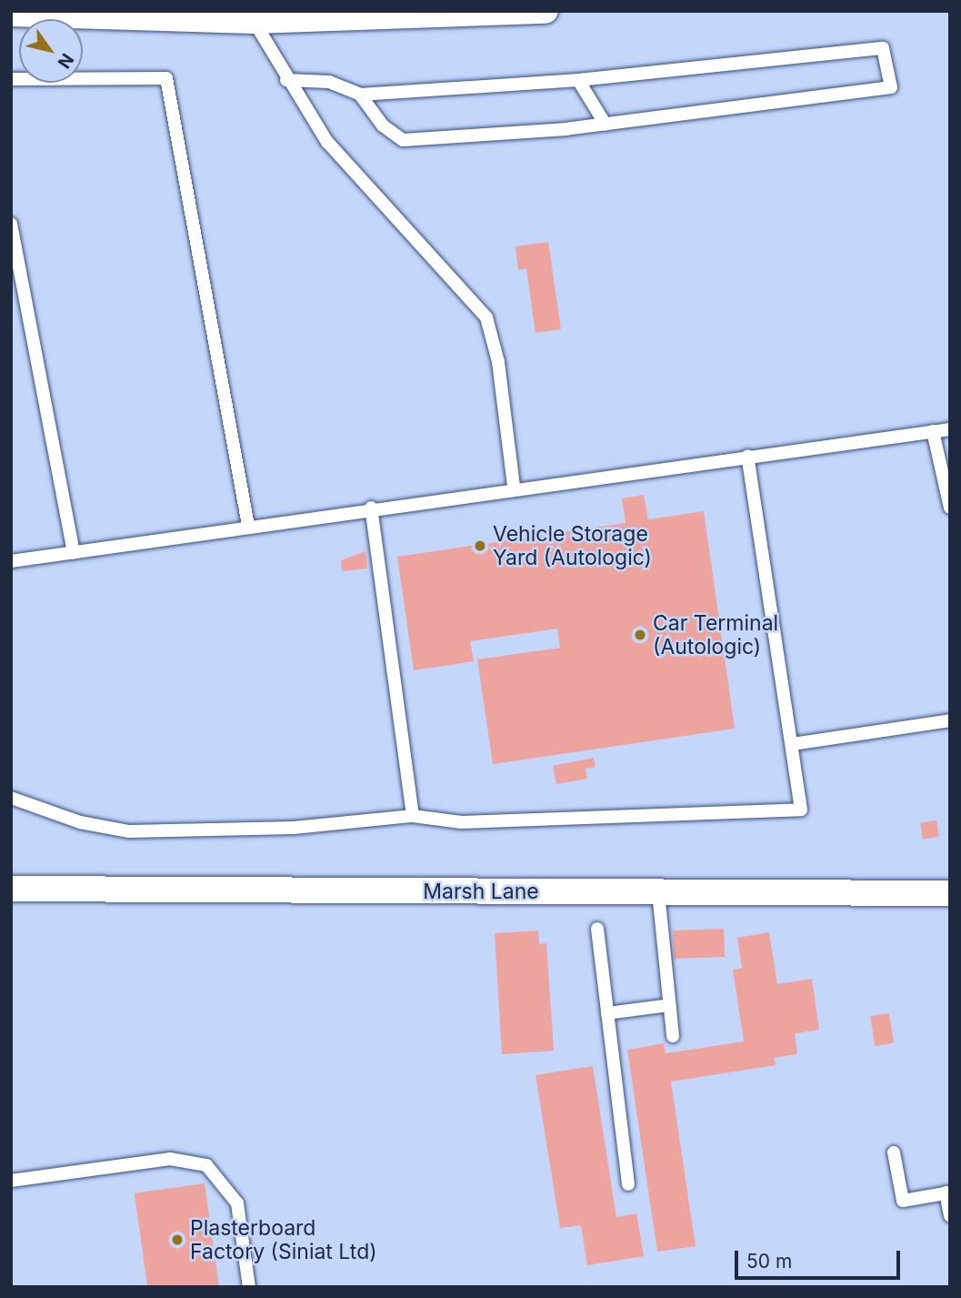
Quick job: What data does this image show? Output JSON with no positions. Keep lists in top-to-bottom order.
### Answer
{
  "streets": {
    "street": ["Marsh Lane"]
  },
  "places": ["Vehicle Storage Yard (Autologic)", "Car Terminal (Autologic)", "Plasterboard Factory (Siniat Ltd)"],
  "scale_bar": "50 m",
  "north": "bottom right"
}
